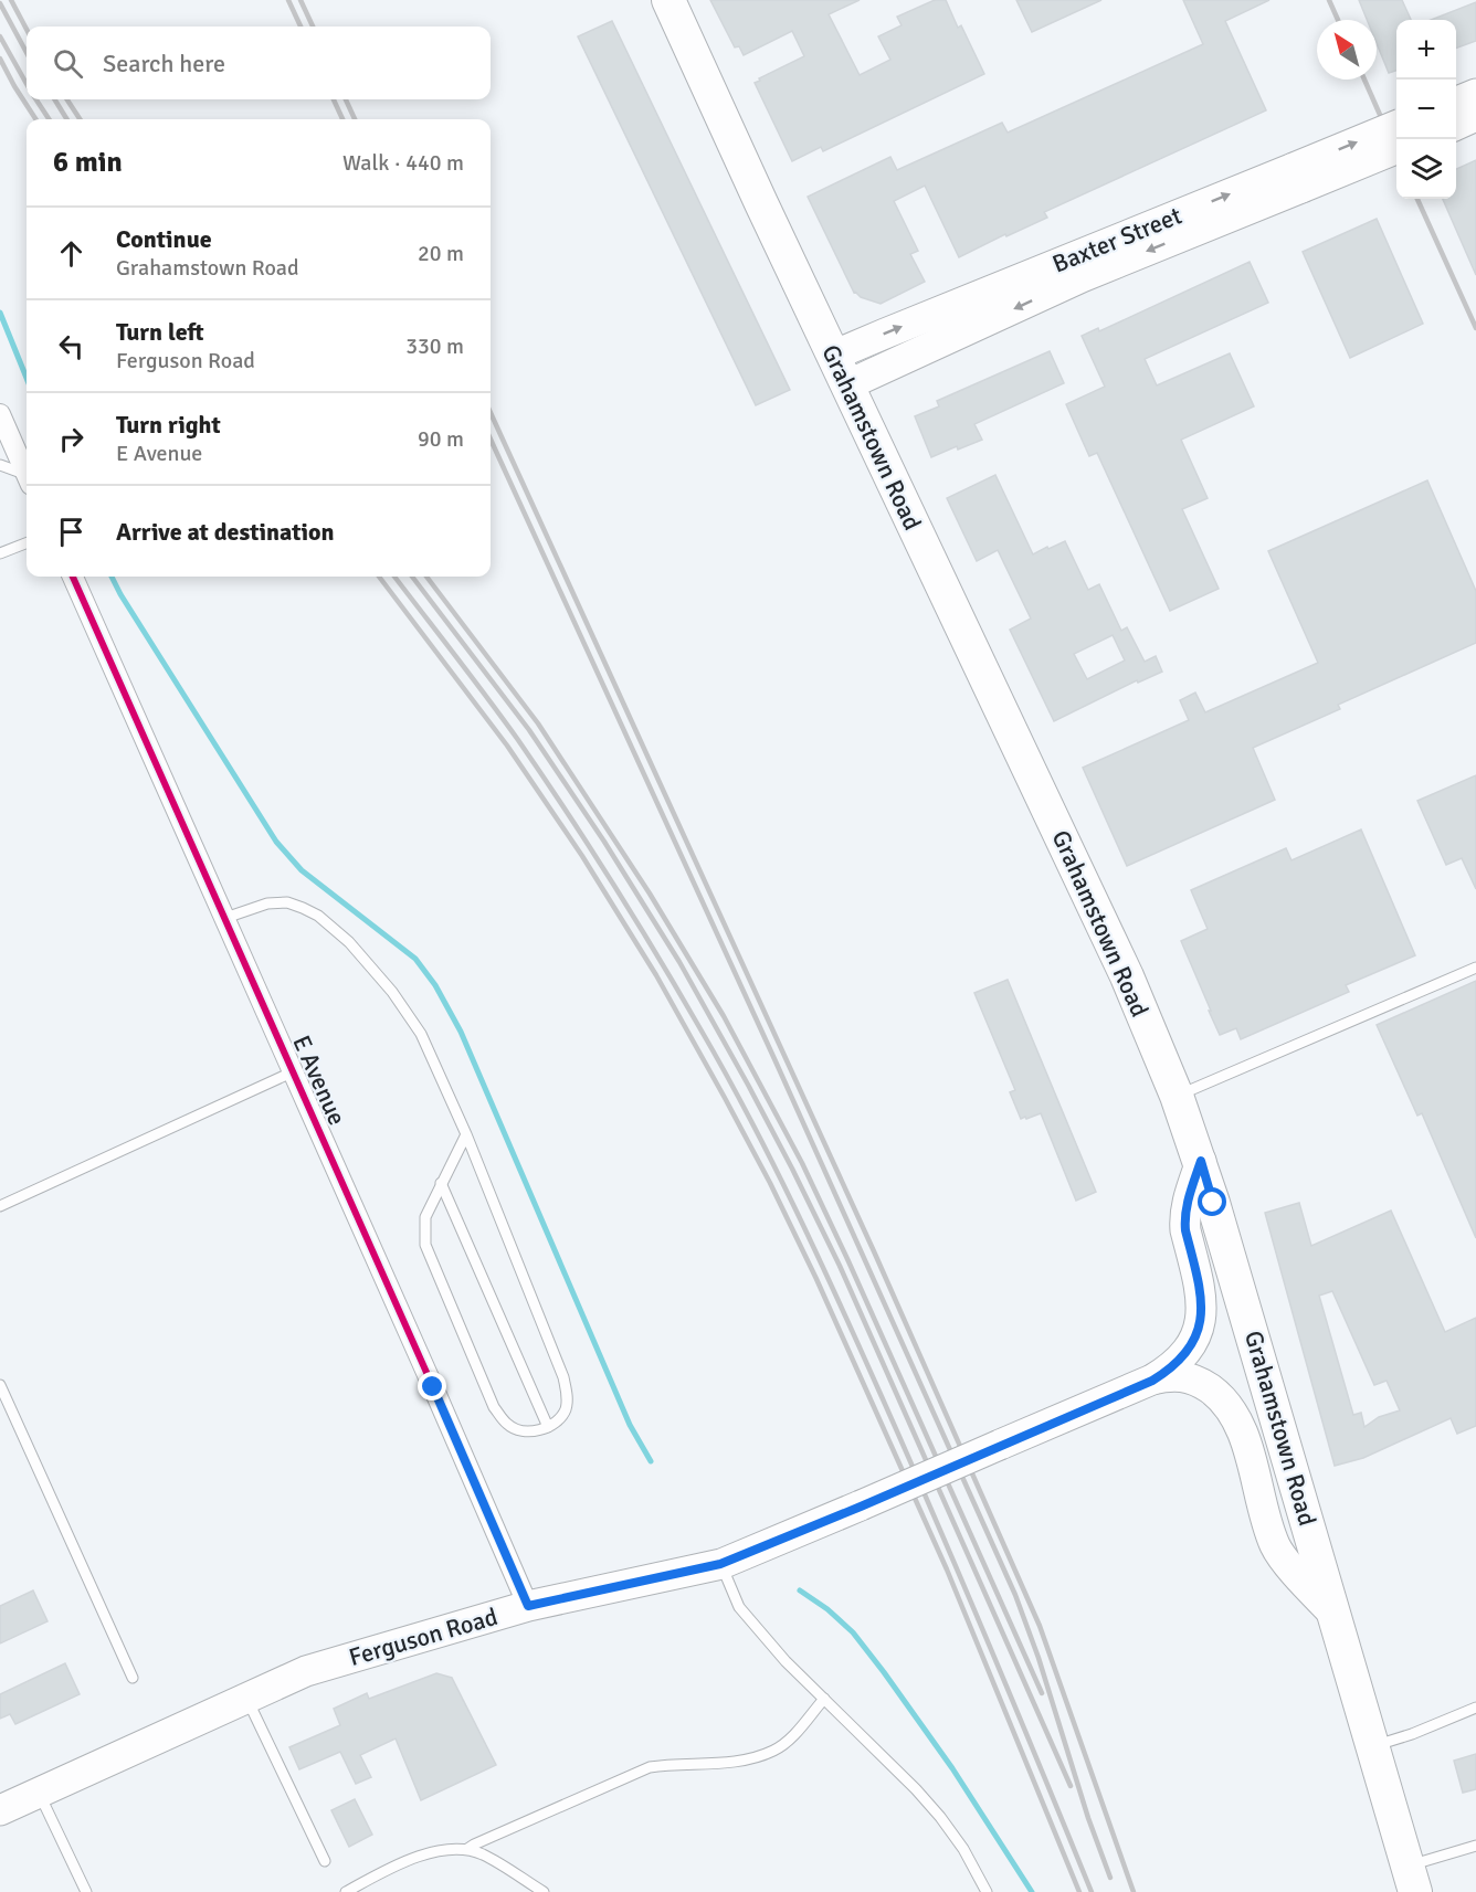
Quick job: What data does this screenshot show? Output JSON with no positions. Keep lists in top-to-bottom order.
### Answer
{
  "streets": {
    "main road": ["Baxter Street", "Grahamstown Road", "Ferguson Road"],
    "street": ["E Avenue"]
  },
  "crossings": [
    ["Baxter Street", "Grahamstown Road"],
    ["Grahamstown Road", "Ferguson Road"],
    ["E Avenue", "Ferguson Road"]
  ],
  "north": "top left",
  "page": {
    "map_buttons": ["+", "−"],
    "search": "Search here",
    "heading": ["6 min", "Walk · 440 m"],
    "list": [
      ["Continue", "Grahamstown Road", "20 m"],
      ["Turn left", "Ferguson Road", "330 m"],
      ["Turn right", "E Avenue", "90 m"],
      "Arrive at destination"
    ]
  }
}
